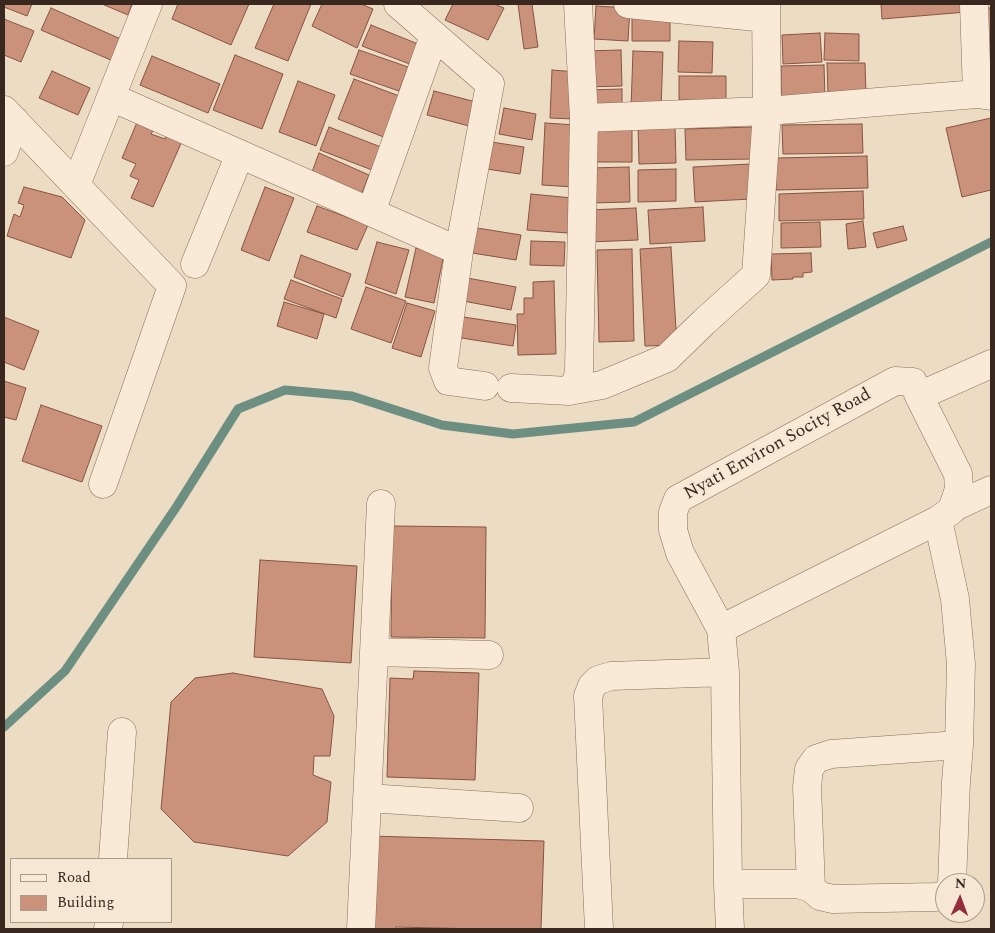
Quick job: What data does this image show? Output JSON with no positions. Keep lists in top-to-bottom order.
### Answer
{
  "streets": {
    "street": ["Nyati Environ Socity Road"]
  },
  "legend": ["Road", "Building"],
  "north": "top"
}
